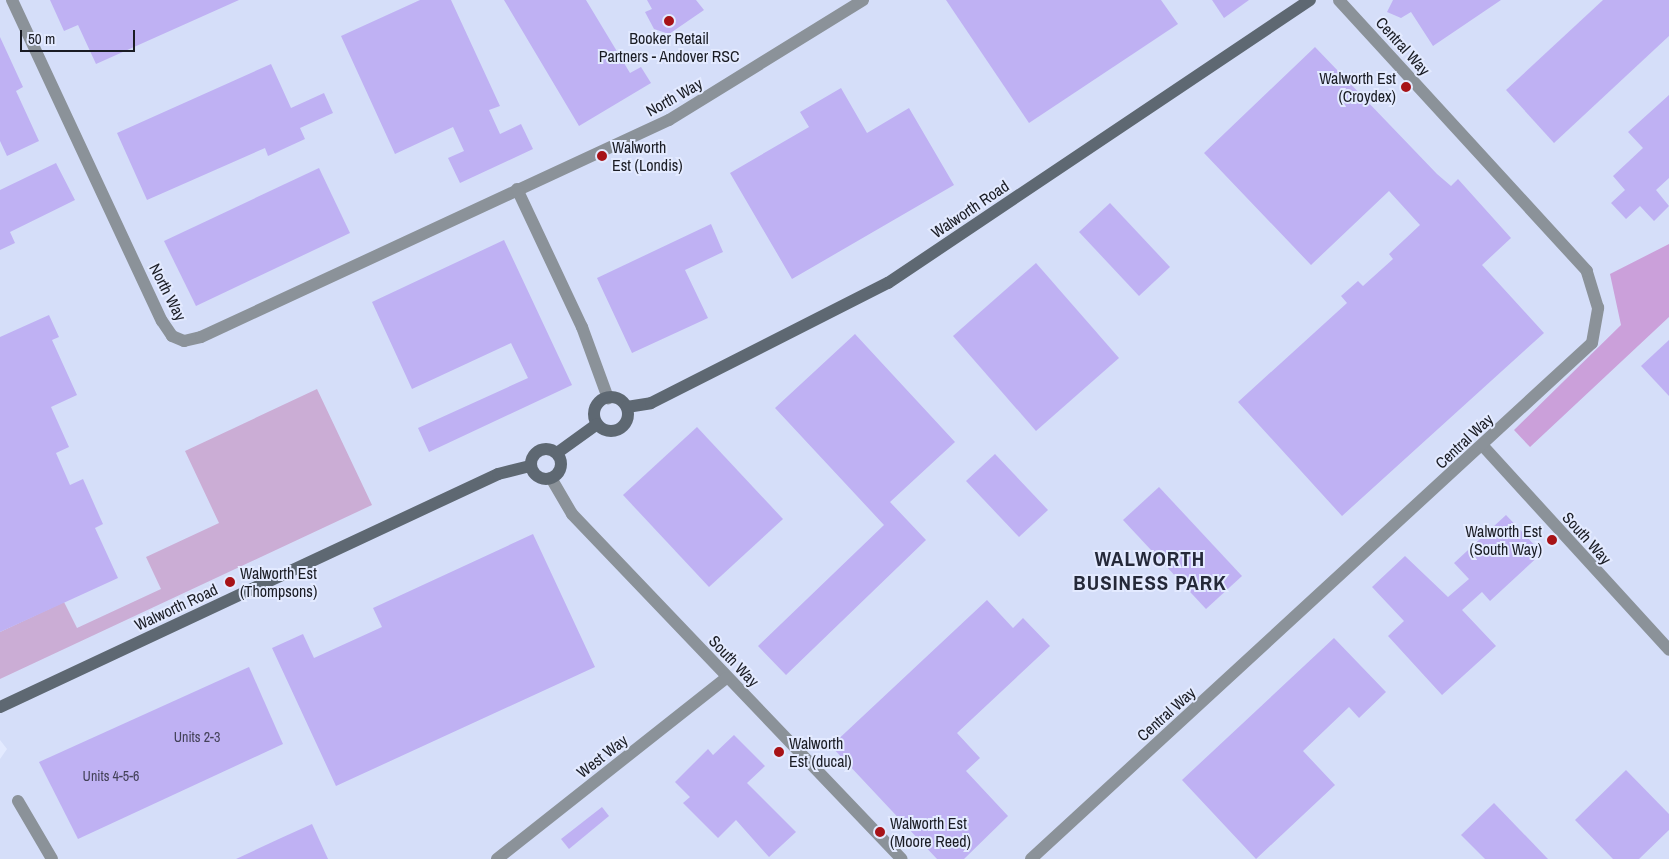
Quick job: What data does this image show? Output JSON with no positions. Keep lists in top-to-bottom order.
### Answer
{
  "streets": {
    "street": [
      "Central Way",
      "North Way",
      "Walworth Road",
      "South Way",
      "West Way"
    ]
  },
  "crossings": [
    ["Central Way", "South Way"],
    ["Walworth Road", "South Way"],
    ["South Way", "West Way"]
  ],
  "districts": ["WALWORTH BUSINESS PARK"],
  "places": [
    "Booker Retail Partners - Andover RSC",
    "Walworth Est (Croydex)",
    "Walworth Est (Londis)",
    "Walworth Est (South Way)",
    "Walworth Est (Thompsons)",
    "Walworth Est (ducal)",
    "Walworth Est (Moore Reed)"
  ],
  "house_numbers": ["Units 2-3", "Units 4-5-6"],
  "scale_bar": "50 m"
}
